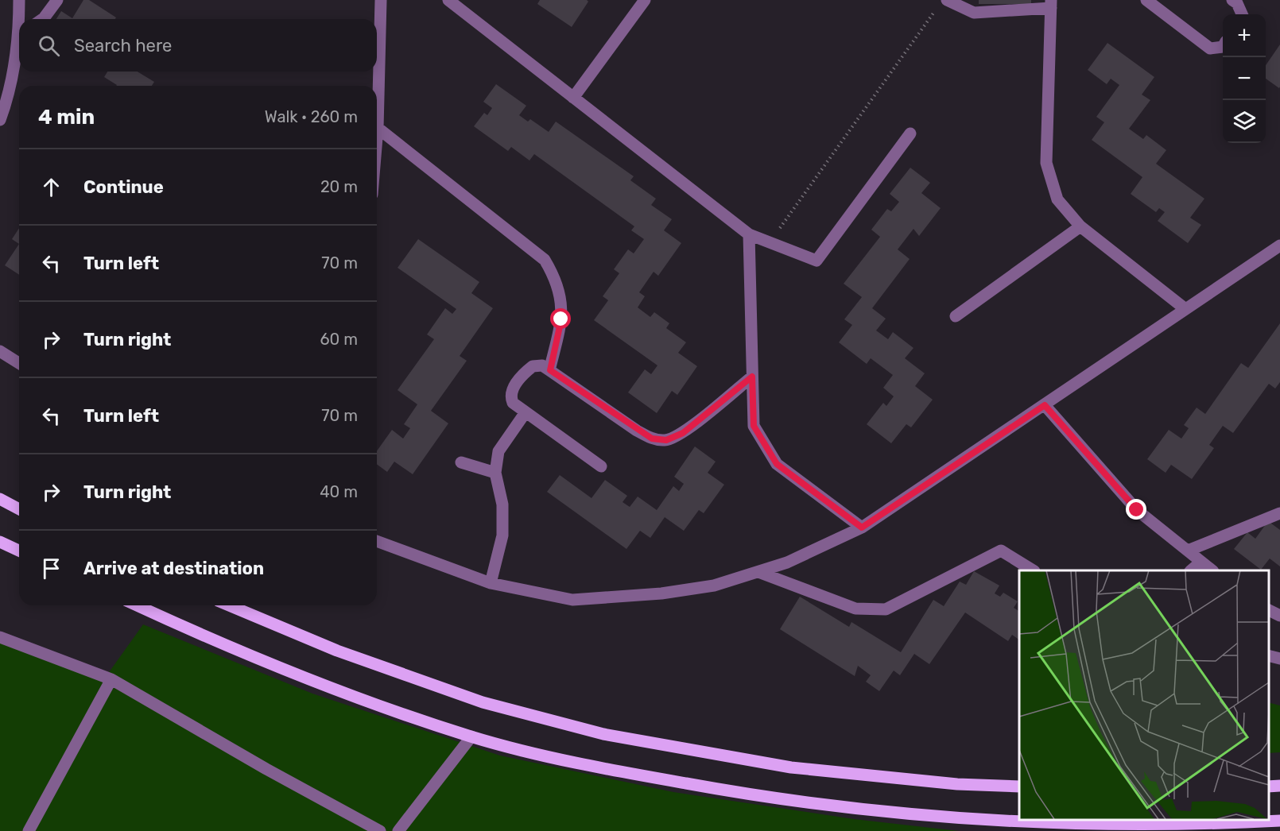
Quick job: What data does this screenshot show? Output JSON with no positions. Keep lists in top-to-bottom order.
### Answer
{
  "page": {
    "map_buttons": ["+", "−"],
    "search": "Search here",
    "heading": ["4 min", "Walk · 260 m"],
    "list": [
      ["Continue", "20 m"],
      ["Turn left", "70 m"],
      ["Turn right", "60 m"],
      ["Turn left", "70 m"],
      ["Turn right", "40 m"],
      "Arrive at destination"
    ]
  }
}
